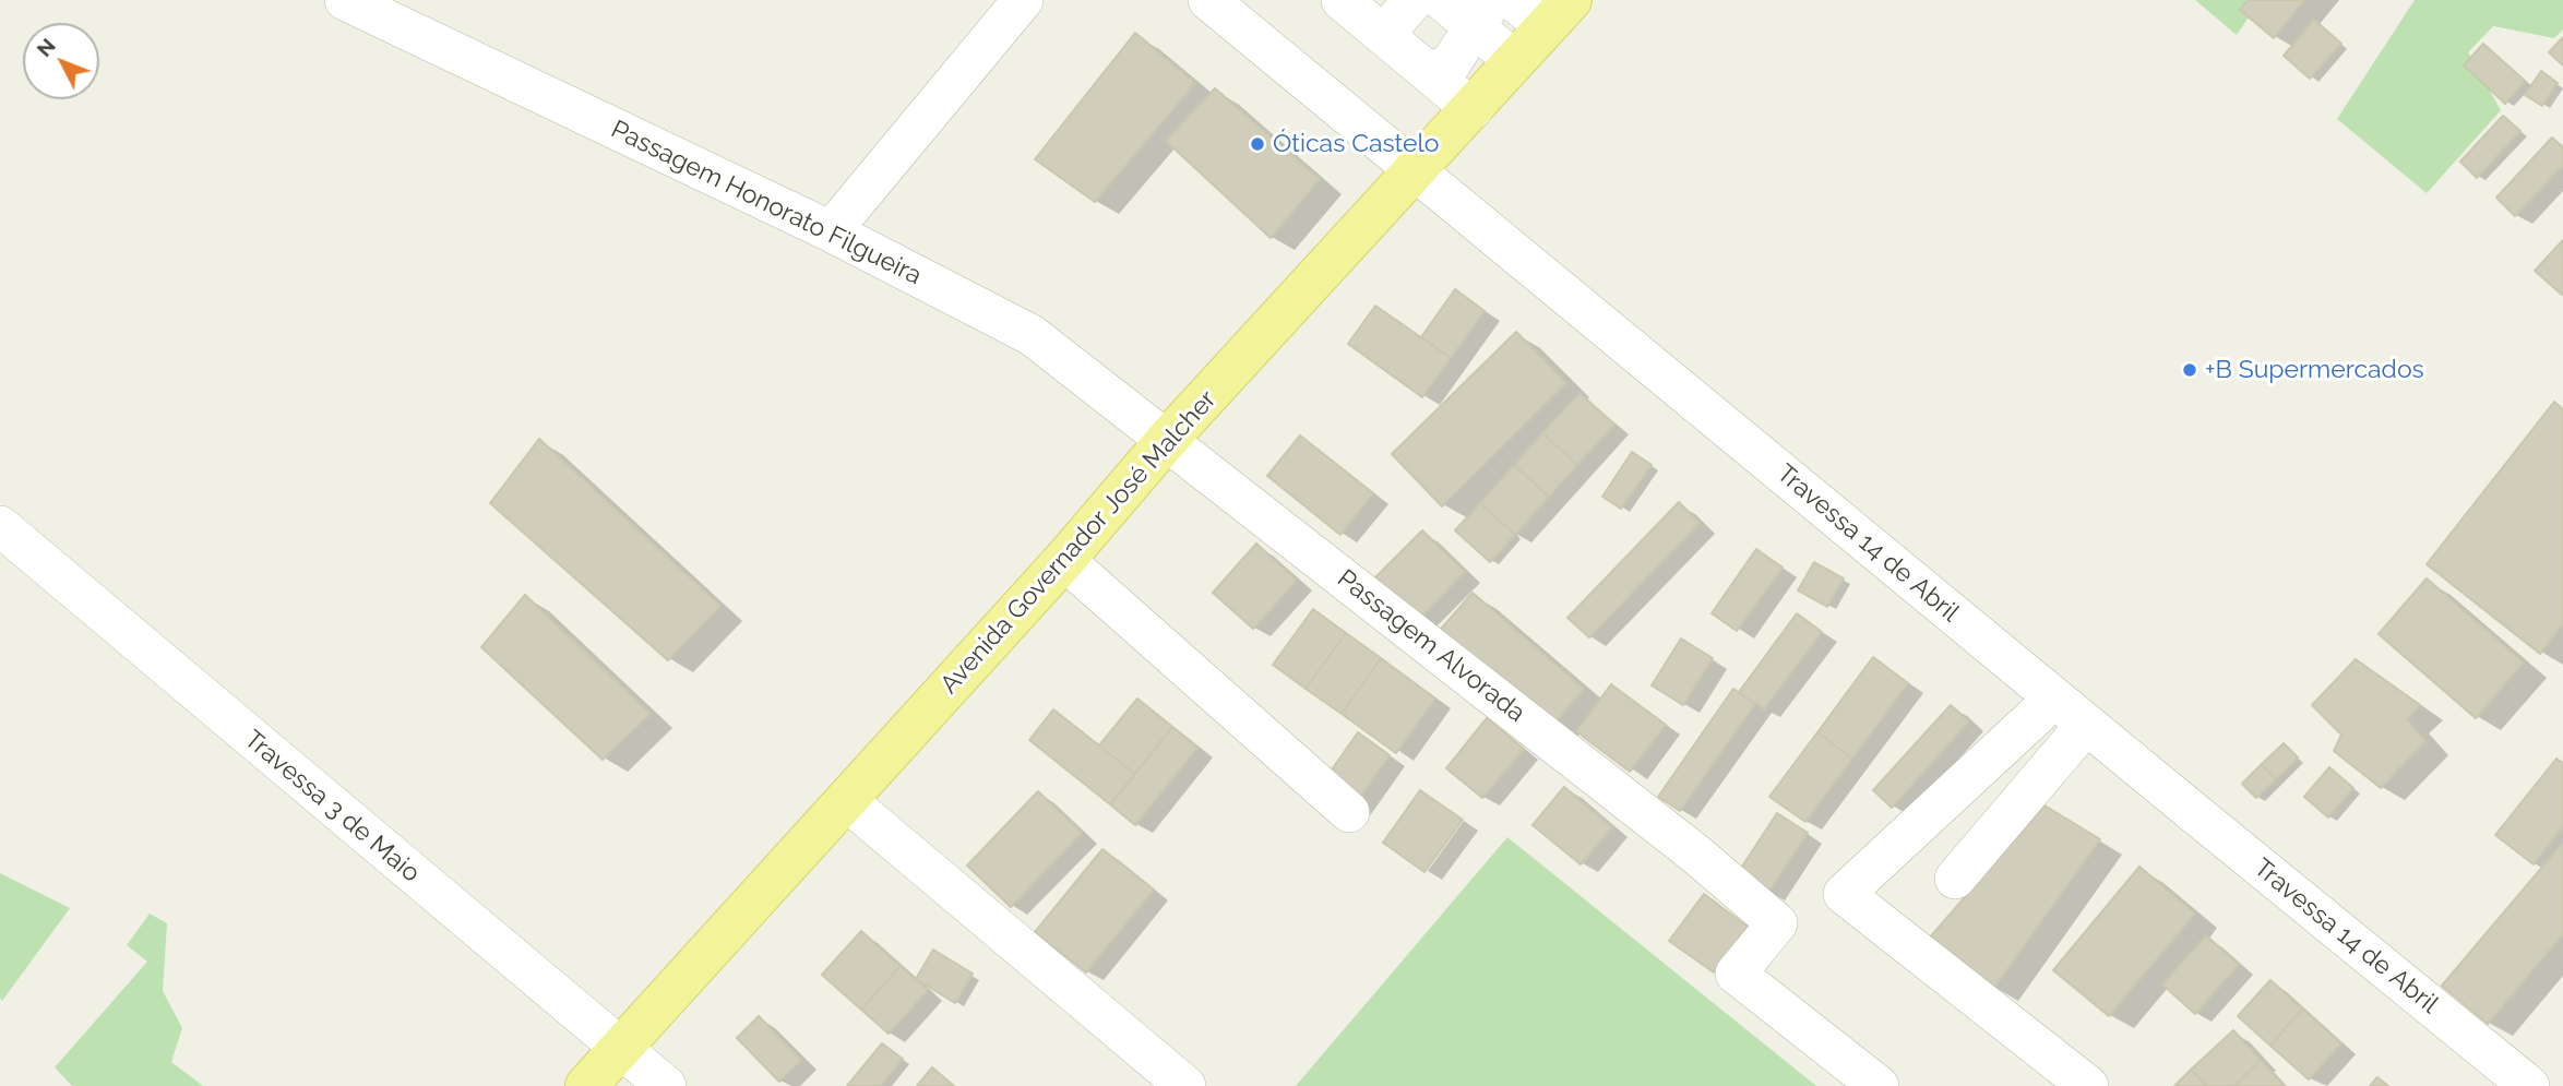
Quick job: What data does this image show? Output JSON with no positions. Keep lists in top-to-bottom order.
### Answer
{
  "streets": {
    "main road": ["Avenida Governador José Malcher"],
    "street": [
      "Passagem Honorato Filgueira",
      "Travessa 14 de Abril",
      "Passagem Alvorada",
      "Travessa 3 de Maio"
    ]
  },
  "crossings": [
    ["Passagem Honorato Filgueira", "Avenida Governador José Malcher"],
    ["Passagem Honorato Filgueira", "Passagem Alvorada"],
    ["Avenida Governador José Malcher", "Travessa 14 de Abril"],
    ["Avenida Governador José Malcher", "Passagem Alvorada"],
    ["Avenida Governador José Malcher", "Travessa 3 de Maio"]
  ],
  "places": ["Óticas Castelo", "+B Supermercados"],
  "north": "top left"
}
